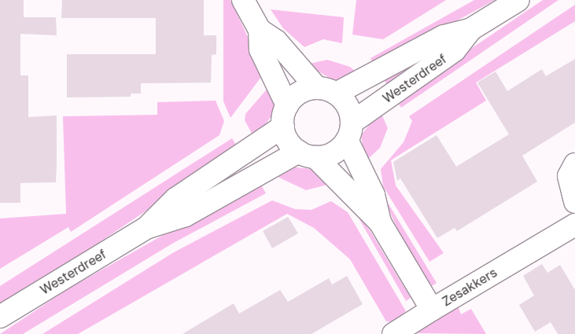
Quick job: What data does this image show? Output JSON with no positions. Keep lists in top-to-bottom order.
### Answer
{
  "streets": {
    "street": ["Westerdreef", "Zesakkers"]
  },
  "crossings": [
    ["Westerdreef", "Zesakkers"]
  ]
}
